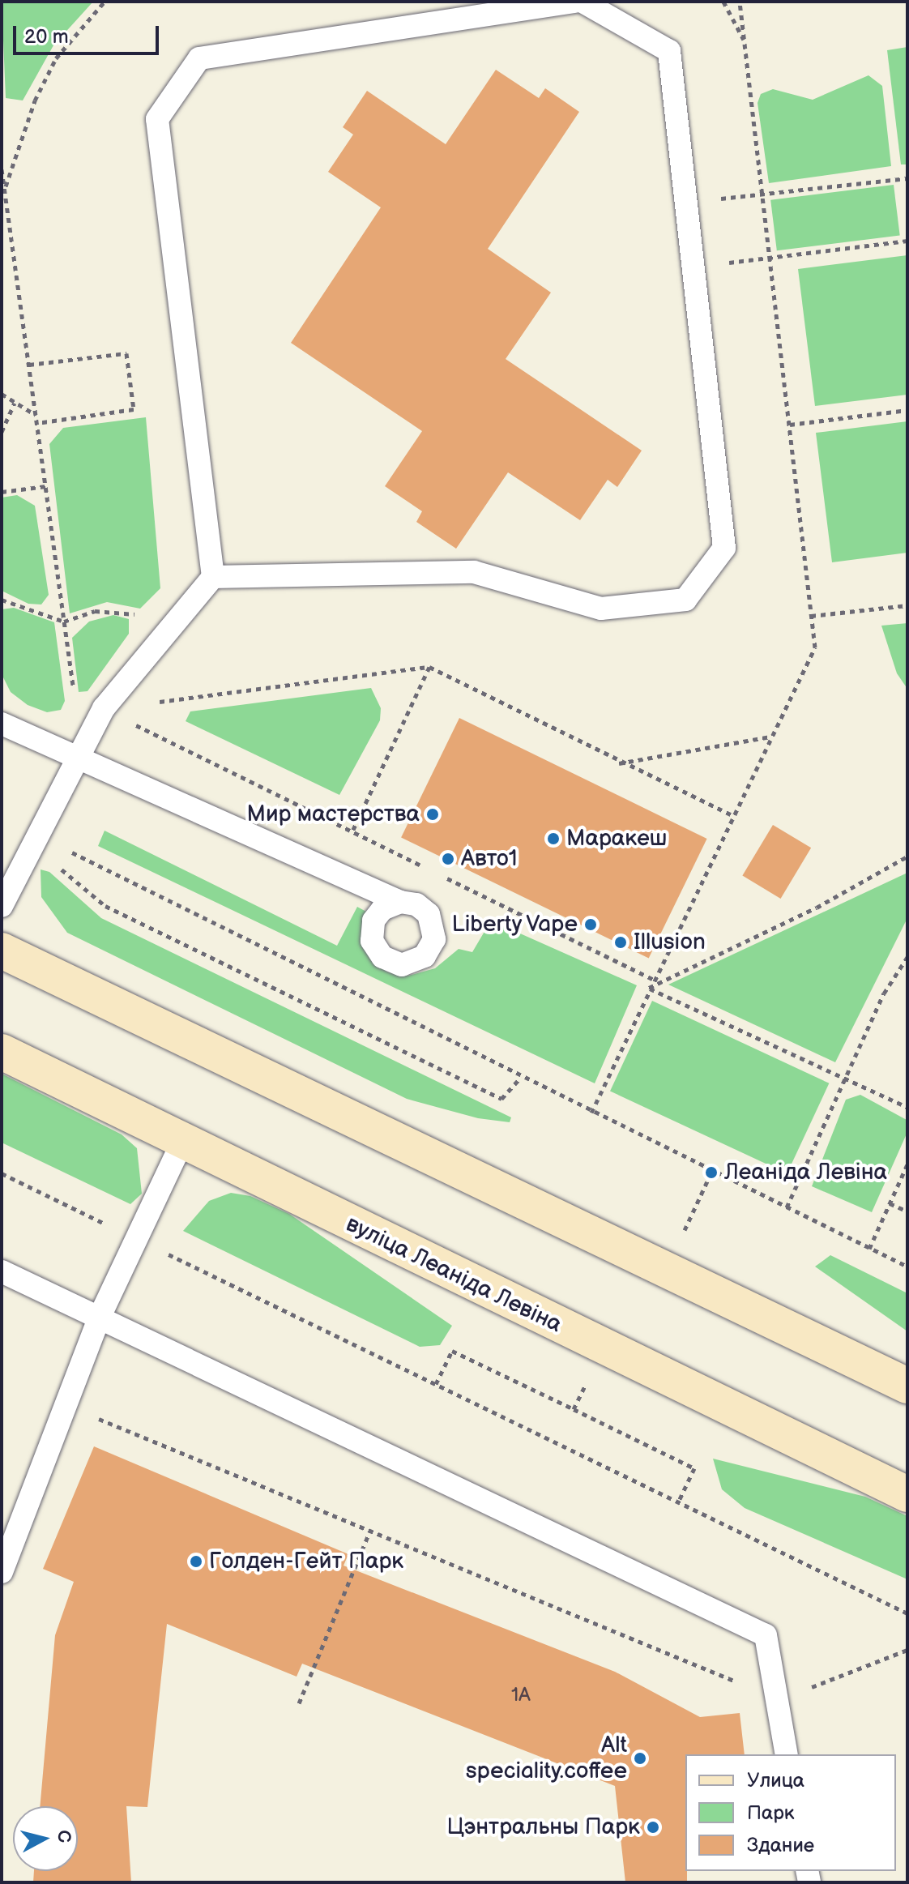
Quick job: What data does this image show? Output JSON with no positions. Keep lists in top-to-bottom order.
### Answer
{
  "streets": {
    "main road": ["вуліца Леаніда Левіна"]
  },
  "places": [
    "Мир мастерства",
    "Маракеш",
    "Авто1",
    "Liberty Vape",
    "Illusion",
    "Леаніда Левіна",
    "Голден-Гейт Парк",
    "Alt speciality.coffee",
    "Цэнтральны Парк"
  ],
  "house_numbers": ["1А"],
  "legend": ["Улица", "Парк", "Здание"],
  "scale_bar": "20 m",
  "north": "right"
}
